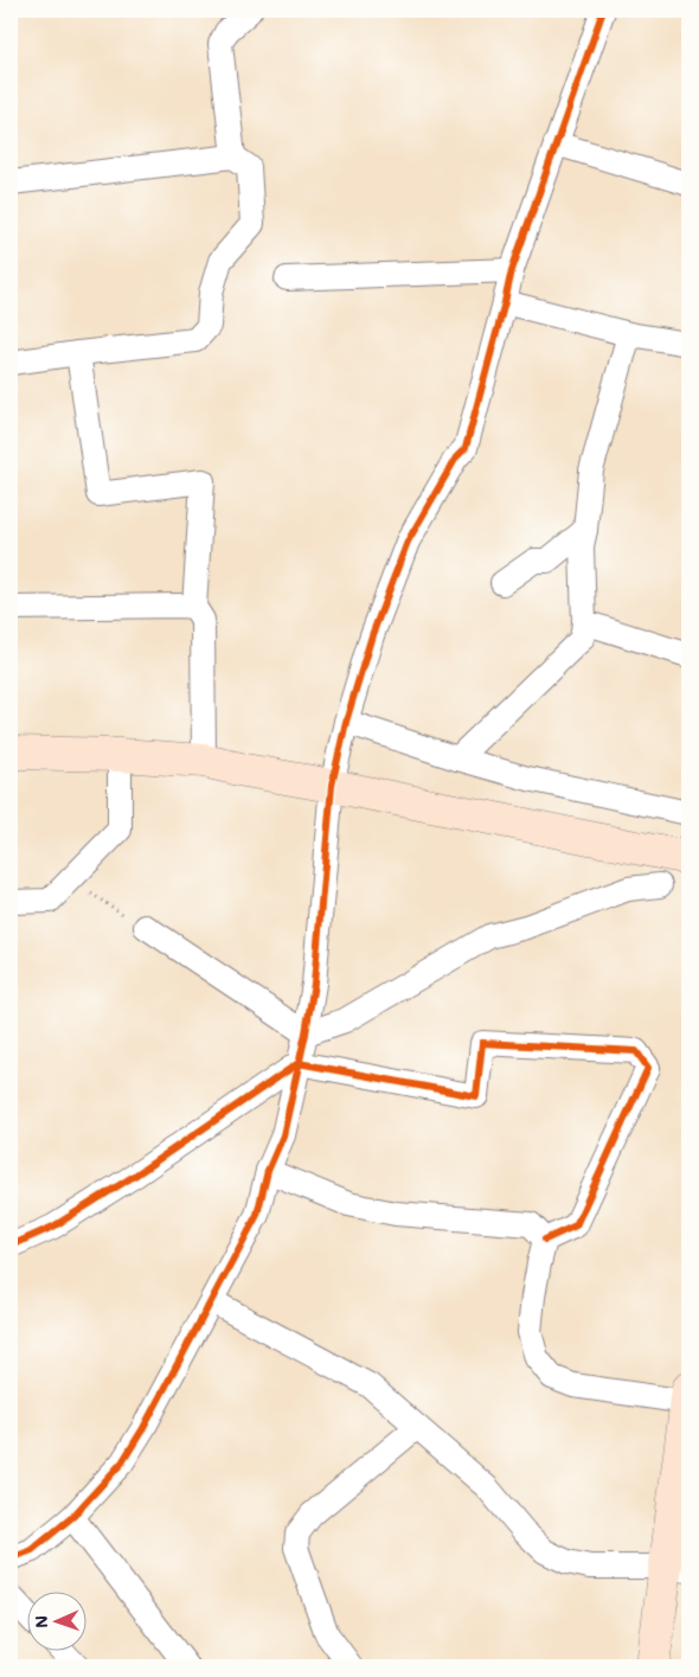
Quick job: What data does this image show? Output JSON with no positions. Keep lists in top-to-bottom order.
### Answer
{
  "north": "left"
}
